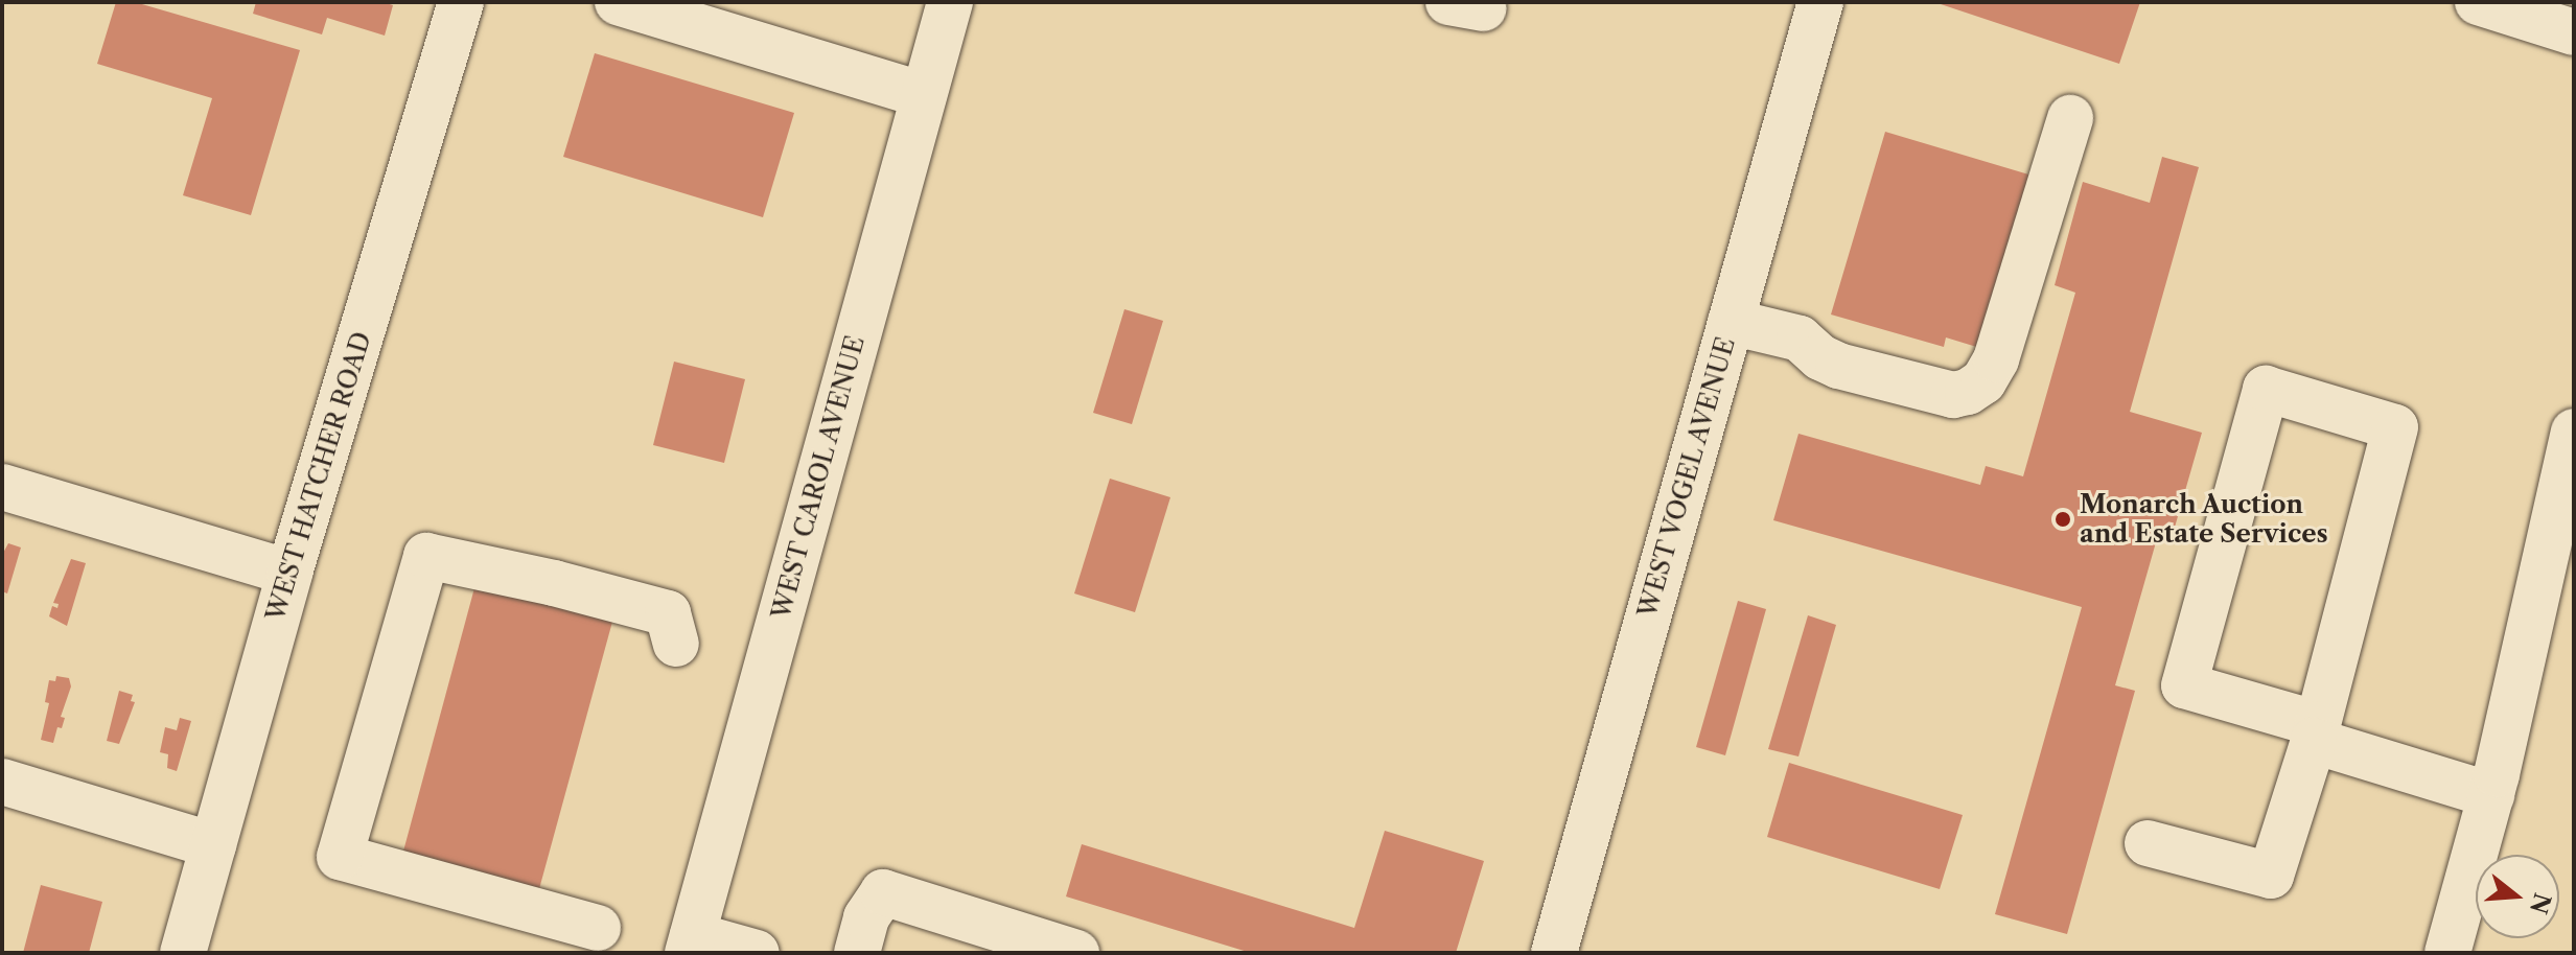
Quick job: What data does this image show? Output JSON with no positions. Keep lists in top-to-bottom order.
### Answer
{
  "streets": {
    "street": ["WEST HATCHER ROAD", "WEST CAROL AVENUE", "WEST VOGEL AVENUE"]
  },
  "places": ["Monarch Auction and Estate Services"],
  "north": "right"
}
